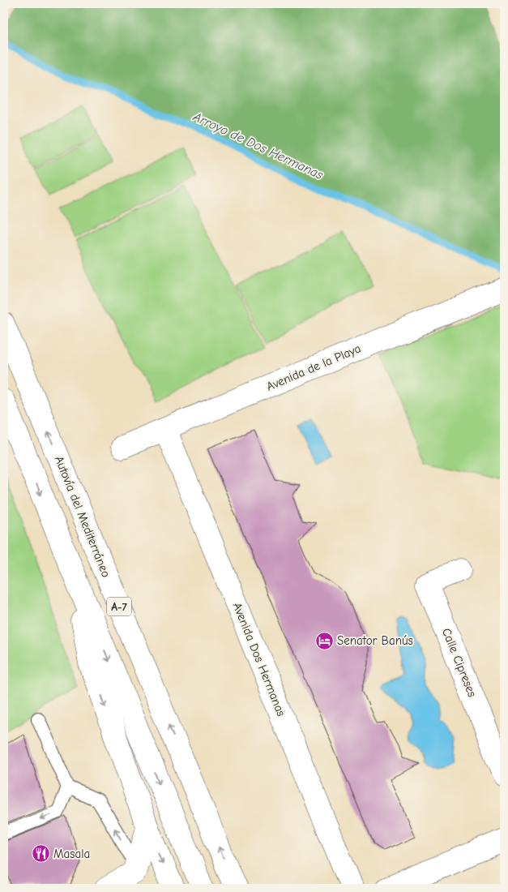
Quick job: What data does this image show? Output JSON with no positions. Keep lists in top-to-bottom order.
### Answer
{
  "streets": {
    "main road": [
      "Avenida de la Playa",
      "Autovía del Mediterráneo",
      "A-7",
      "Avenida Dos Hermanas",
      "Calle Cipreses"
    ]
  },
  "crossings": [
    ["Avenida de la Playa", "Avenida Dos Hermanas"]
  ],
  "water": ["Arroyo de Dos Hermanas"],
  "places": {
    "hotel": ["Senator Banús"],
    "restaurant": ["Masala"]
  }
}
